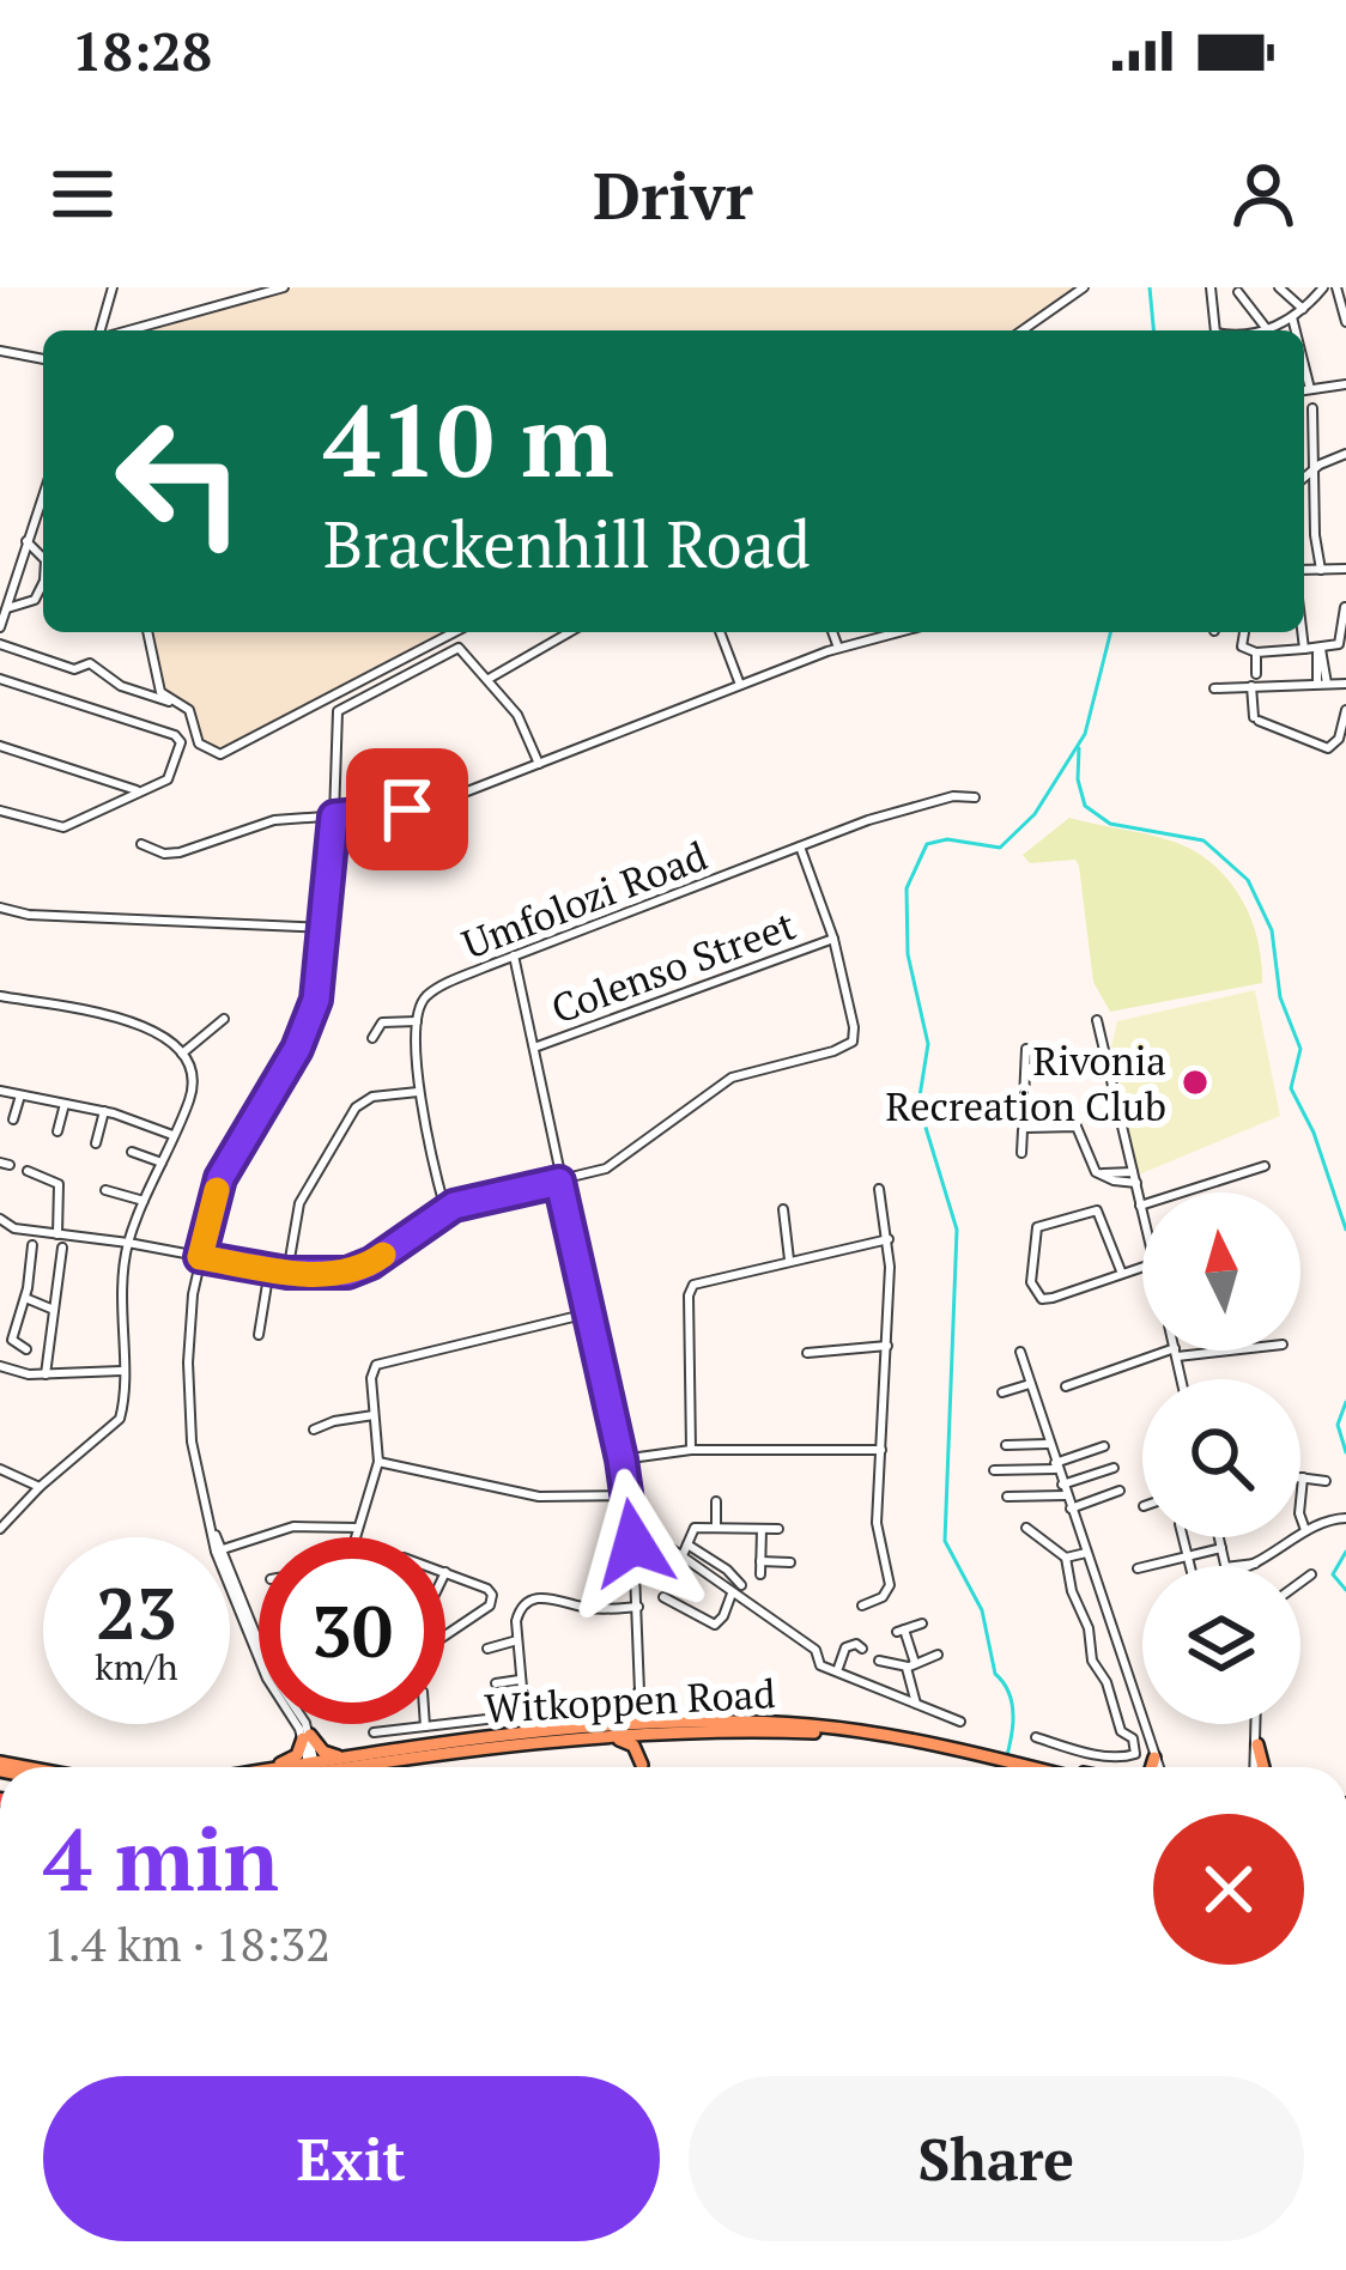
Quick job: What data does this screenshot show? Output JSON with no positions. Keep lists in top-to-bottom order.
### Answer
{
  "streets": {
    "main road": ["Witkoppen Road"],
    "street": ["Umfolozi Road", "Colenso Street"]
  },
  "places": ["Rivonia Recreation Club"],
  "north": "top",
  "page": {
    "status": "18:28",
    "header": "Drivr",
    "turn": ["410 m", "Brackenhill Road"],
    "speed": "23 km/h",
    "limit": "30",
    "heading": ["4 min", "1.4 km · 18:32"],
    "buttons": ["Exit", "Share"]
  }
}
